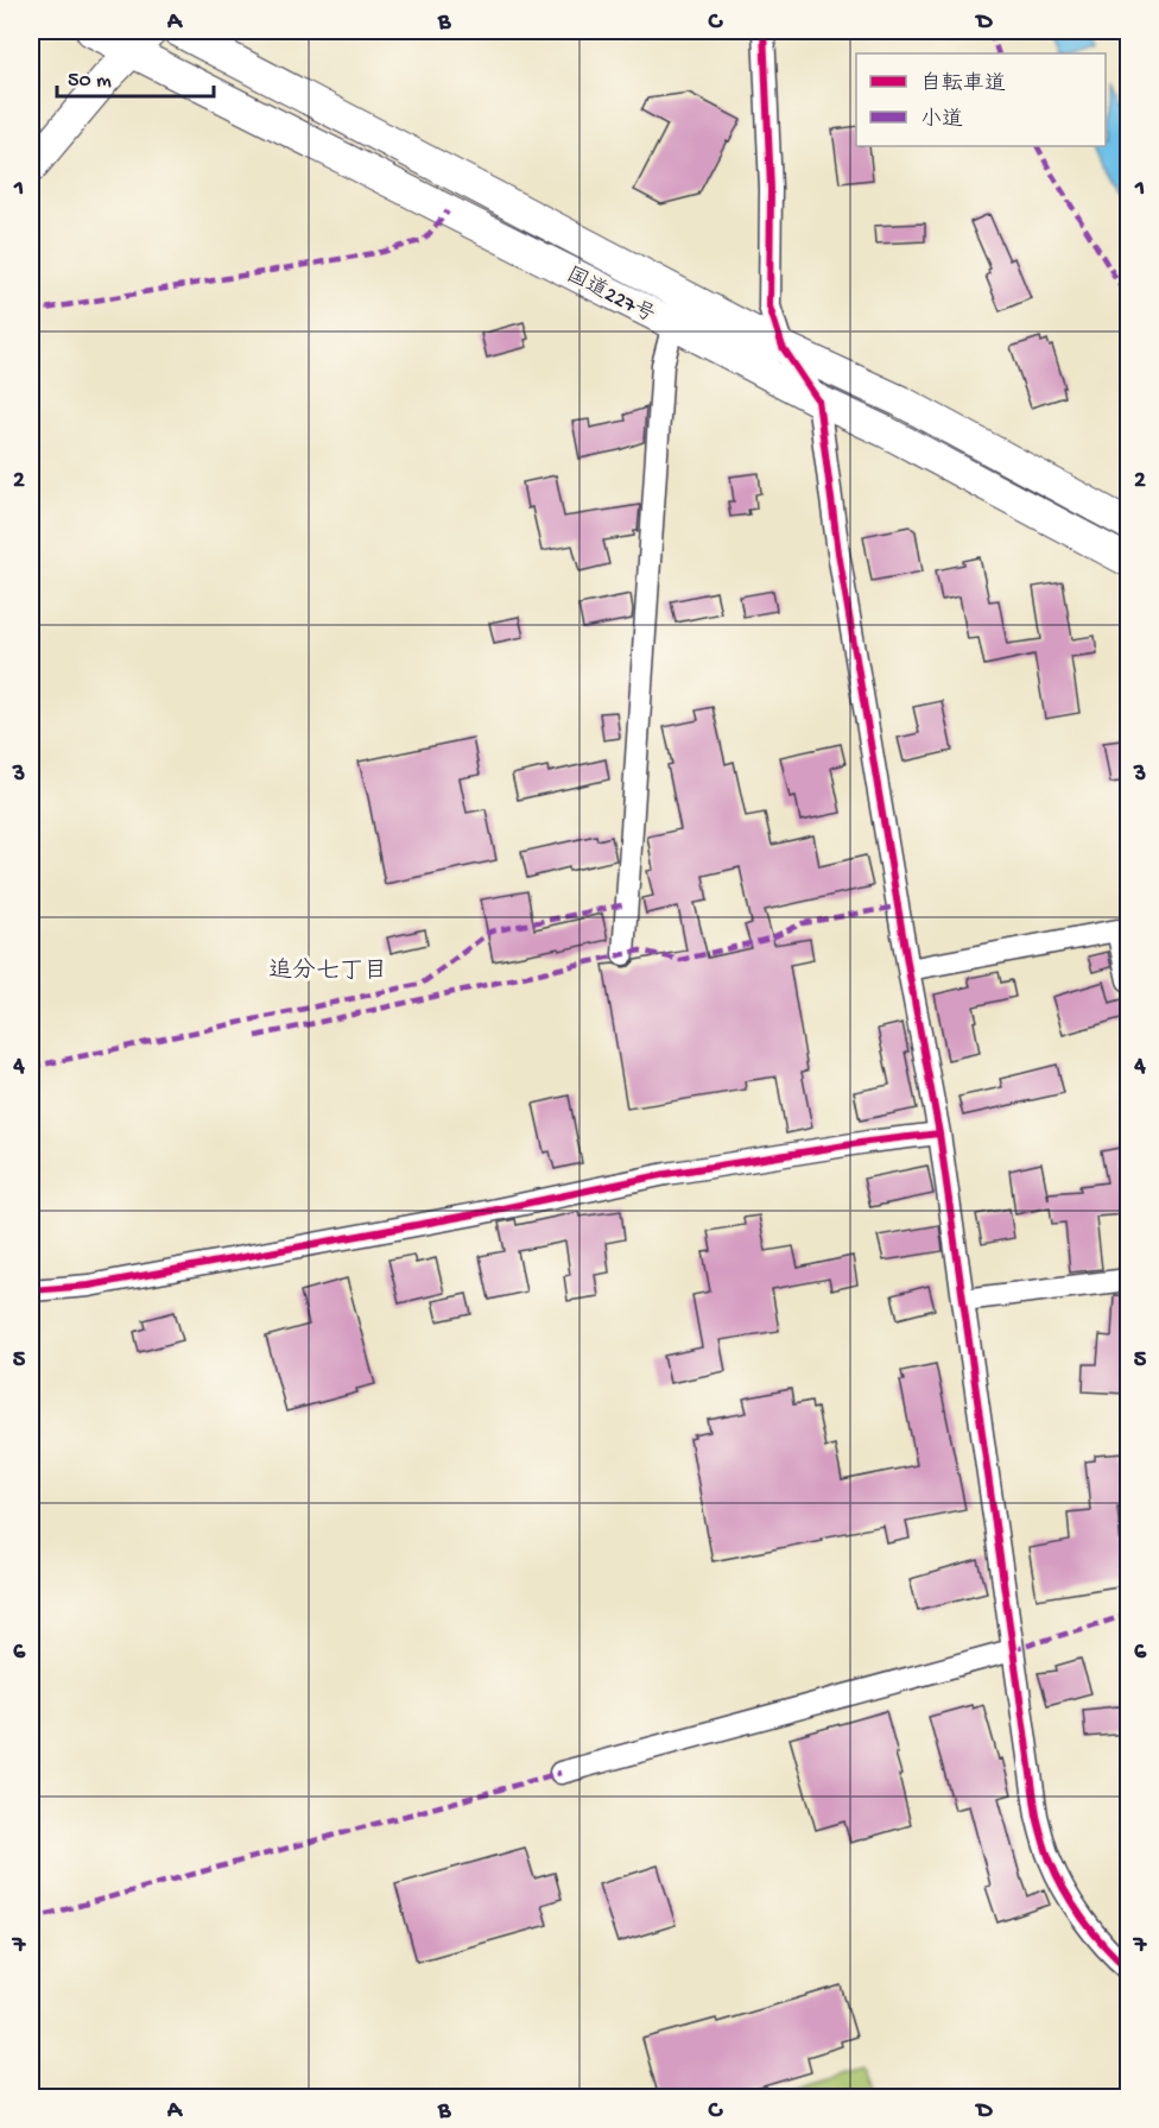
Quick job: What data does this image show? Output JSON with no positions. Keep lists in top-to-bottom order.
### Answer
{
  "streets": {
    "highway": ["国道227号"]
  },
  "districts": ["追分七丁目"],
  "legend": ["自転車道", "小道"],
  "scale_bar": "50 m",
  "grid": {
    "columns": [
      "A",
      "B",
      "C",
      "D"
    ],
    "rows": [
      "1",
      "2",
      "3",
      "4",
      "5",
      "6",
      "7"
    ]
  }
}
